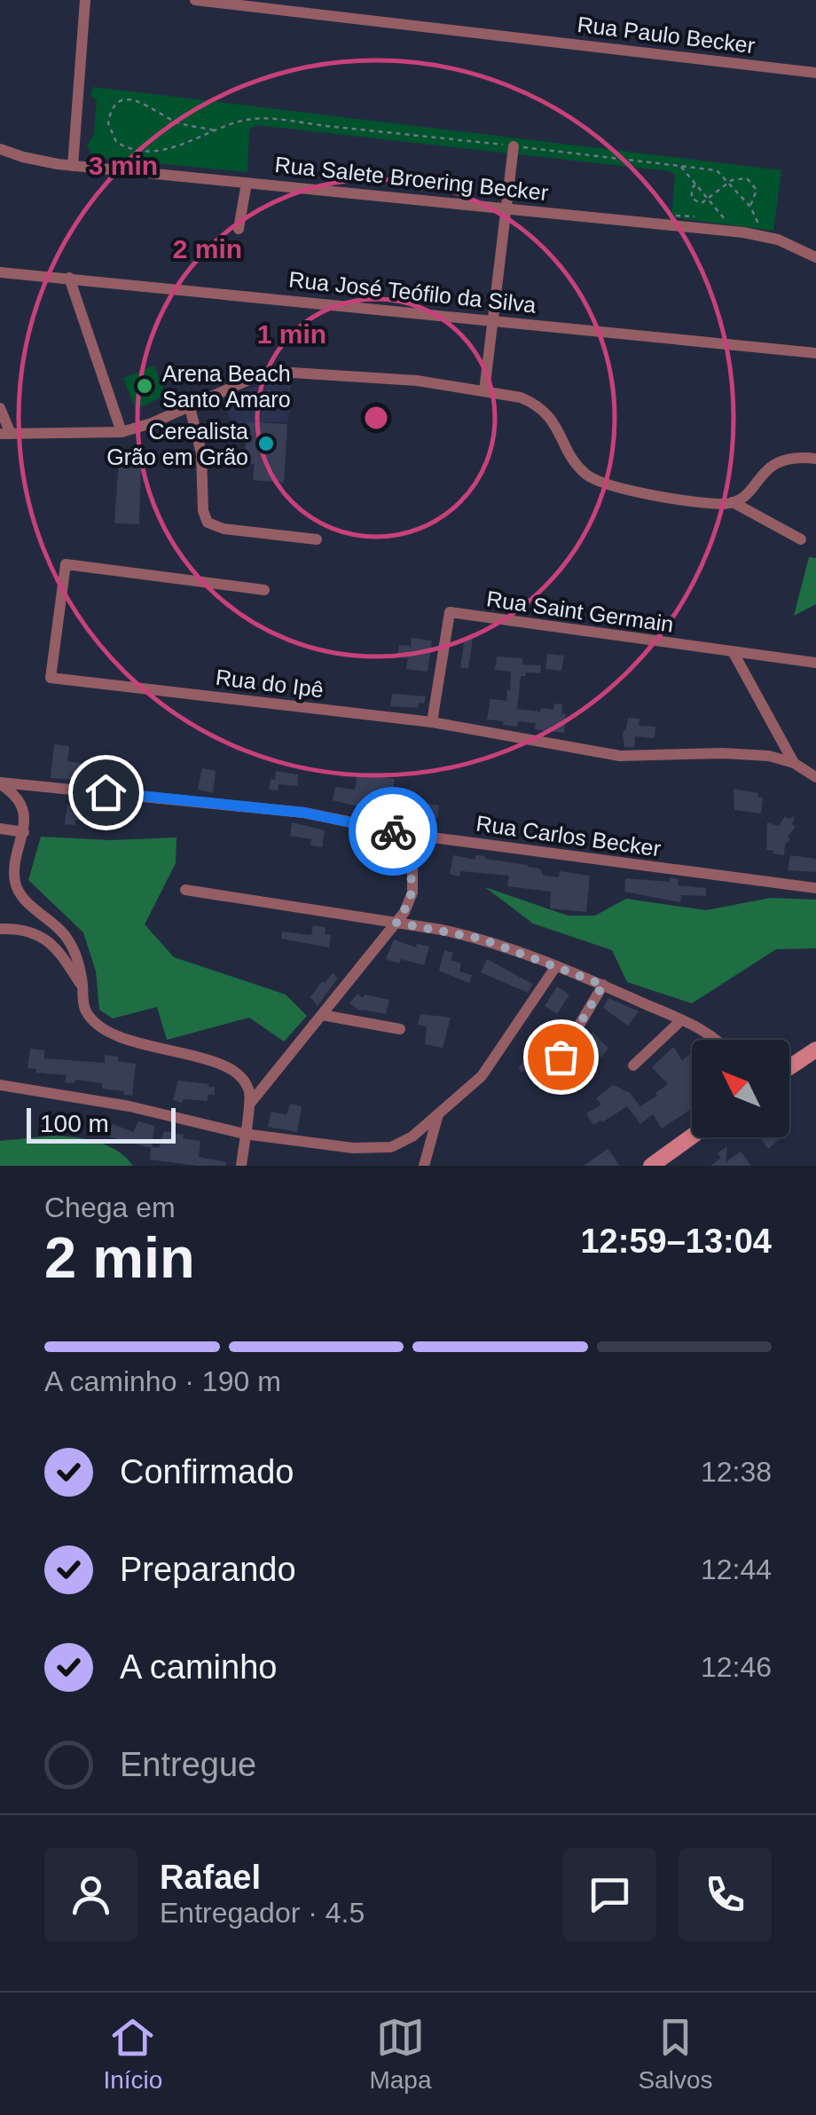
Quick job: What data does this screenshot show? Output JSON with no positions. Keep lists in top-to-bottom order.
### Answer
{
  "streets": {
    "street": [
      "Rua Paulo Becker",
      "Rua Salete Broering Becker",
      "Rua José Teófilo da Silva",
      "Rua Saint Germain",
      "Rua do Ipê",
      "Rua Carlos Becker"
    ]
  },
  "crossings": [
    ["Rua Saint Germain", "Rua do Ipê"]
  ],
  "places": ["Arena Beach Santo Amaro", "Cerealista Grão em Grão"],
  "scale_bar": "100 m",
  "north": "top left",
  "page": {
    "scale": "100 m",
    "heading": ["2 min", "Chega em", "12:59–13:04"],
    "panel": ["Rafael", "Entregador · 4.5"],
    "bar": "A caminho · 190 m",
    "list": [
      ["Confirmado", "12:38"],
      ["Preparando", "12:44"],
      ["A caminho", "12:46"],
      "Entregue"
    ],
    "tabs": ["Início", "Mapa", "Salvos"]
  },
  "rings": ["3 min", "2 min", "1 min"]
}
